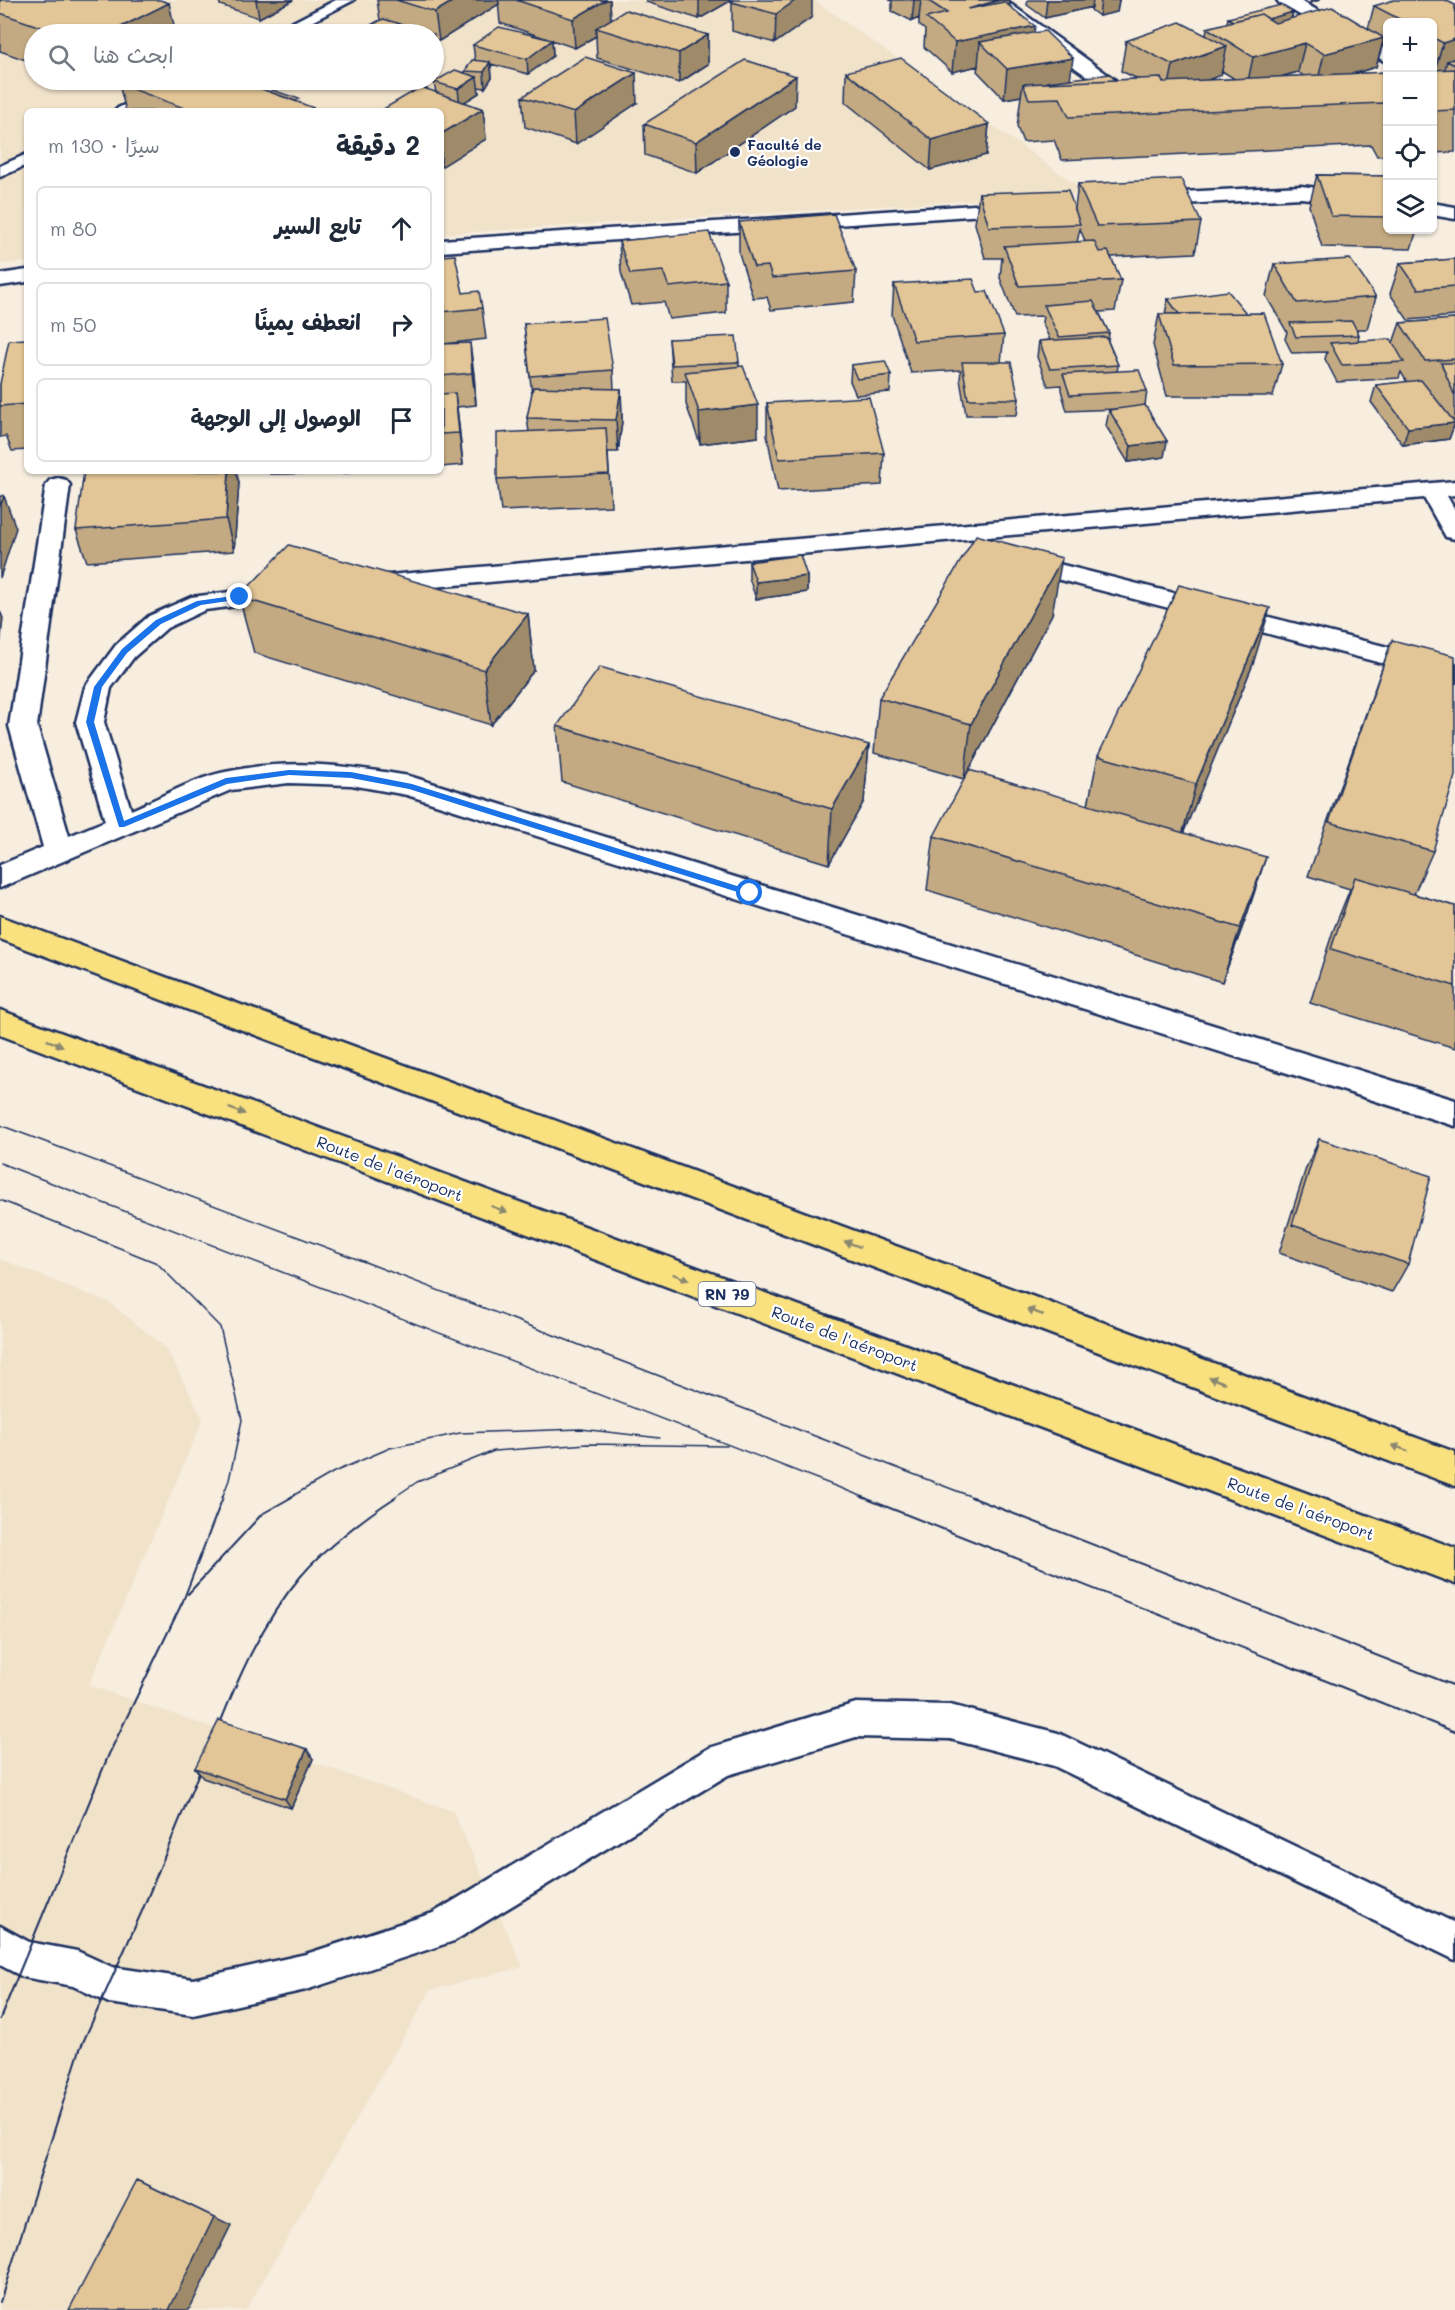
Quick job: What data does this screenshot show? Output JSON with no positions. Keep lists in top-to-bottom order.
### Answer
{
  "streets": {
    "highway": ["Route de l'aéroport", "RN 79"]
  },
  "places": ["Faculté de Géologie"],
  "page": {
    "map_buttons": ["+", "−"],
    "search": "ابحث هنا",
    "heading": ["2 دقيقة", "سيرًا · 130 m"],
    "list": [
      ["تابع السير", "80 m"],
      ["انعطف يمينًا", "50 m"],
      "الوصول إلى الوجهة"
    ]
  }
}
